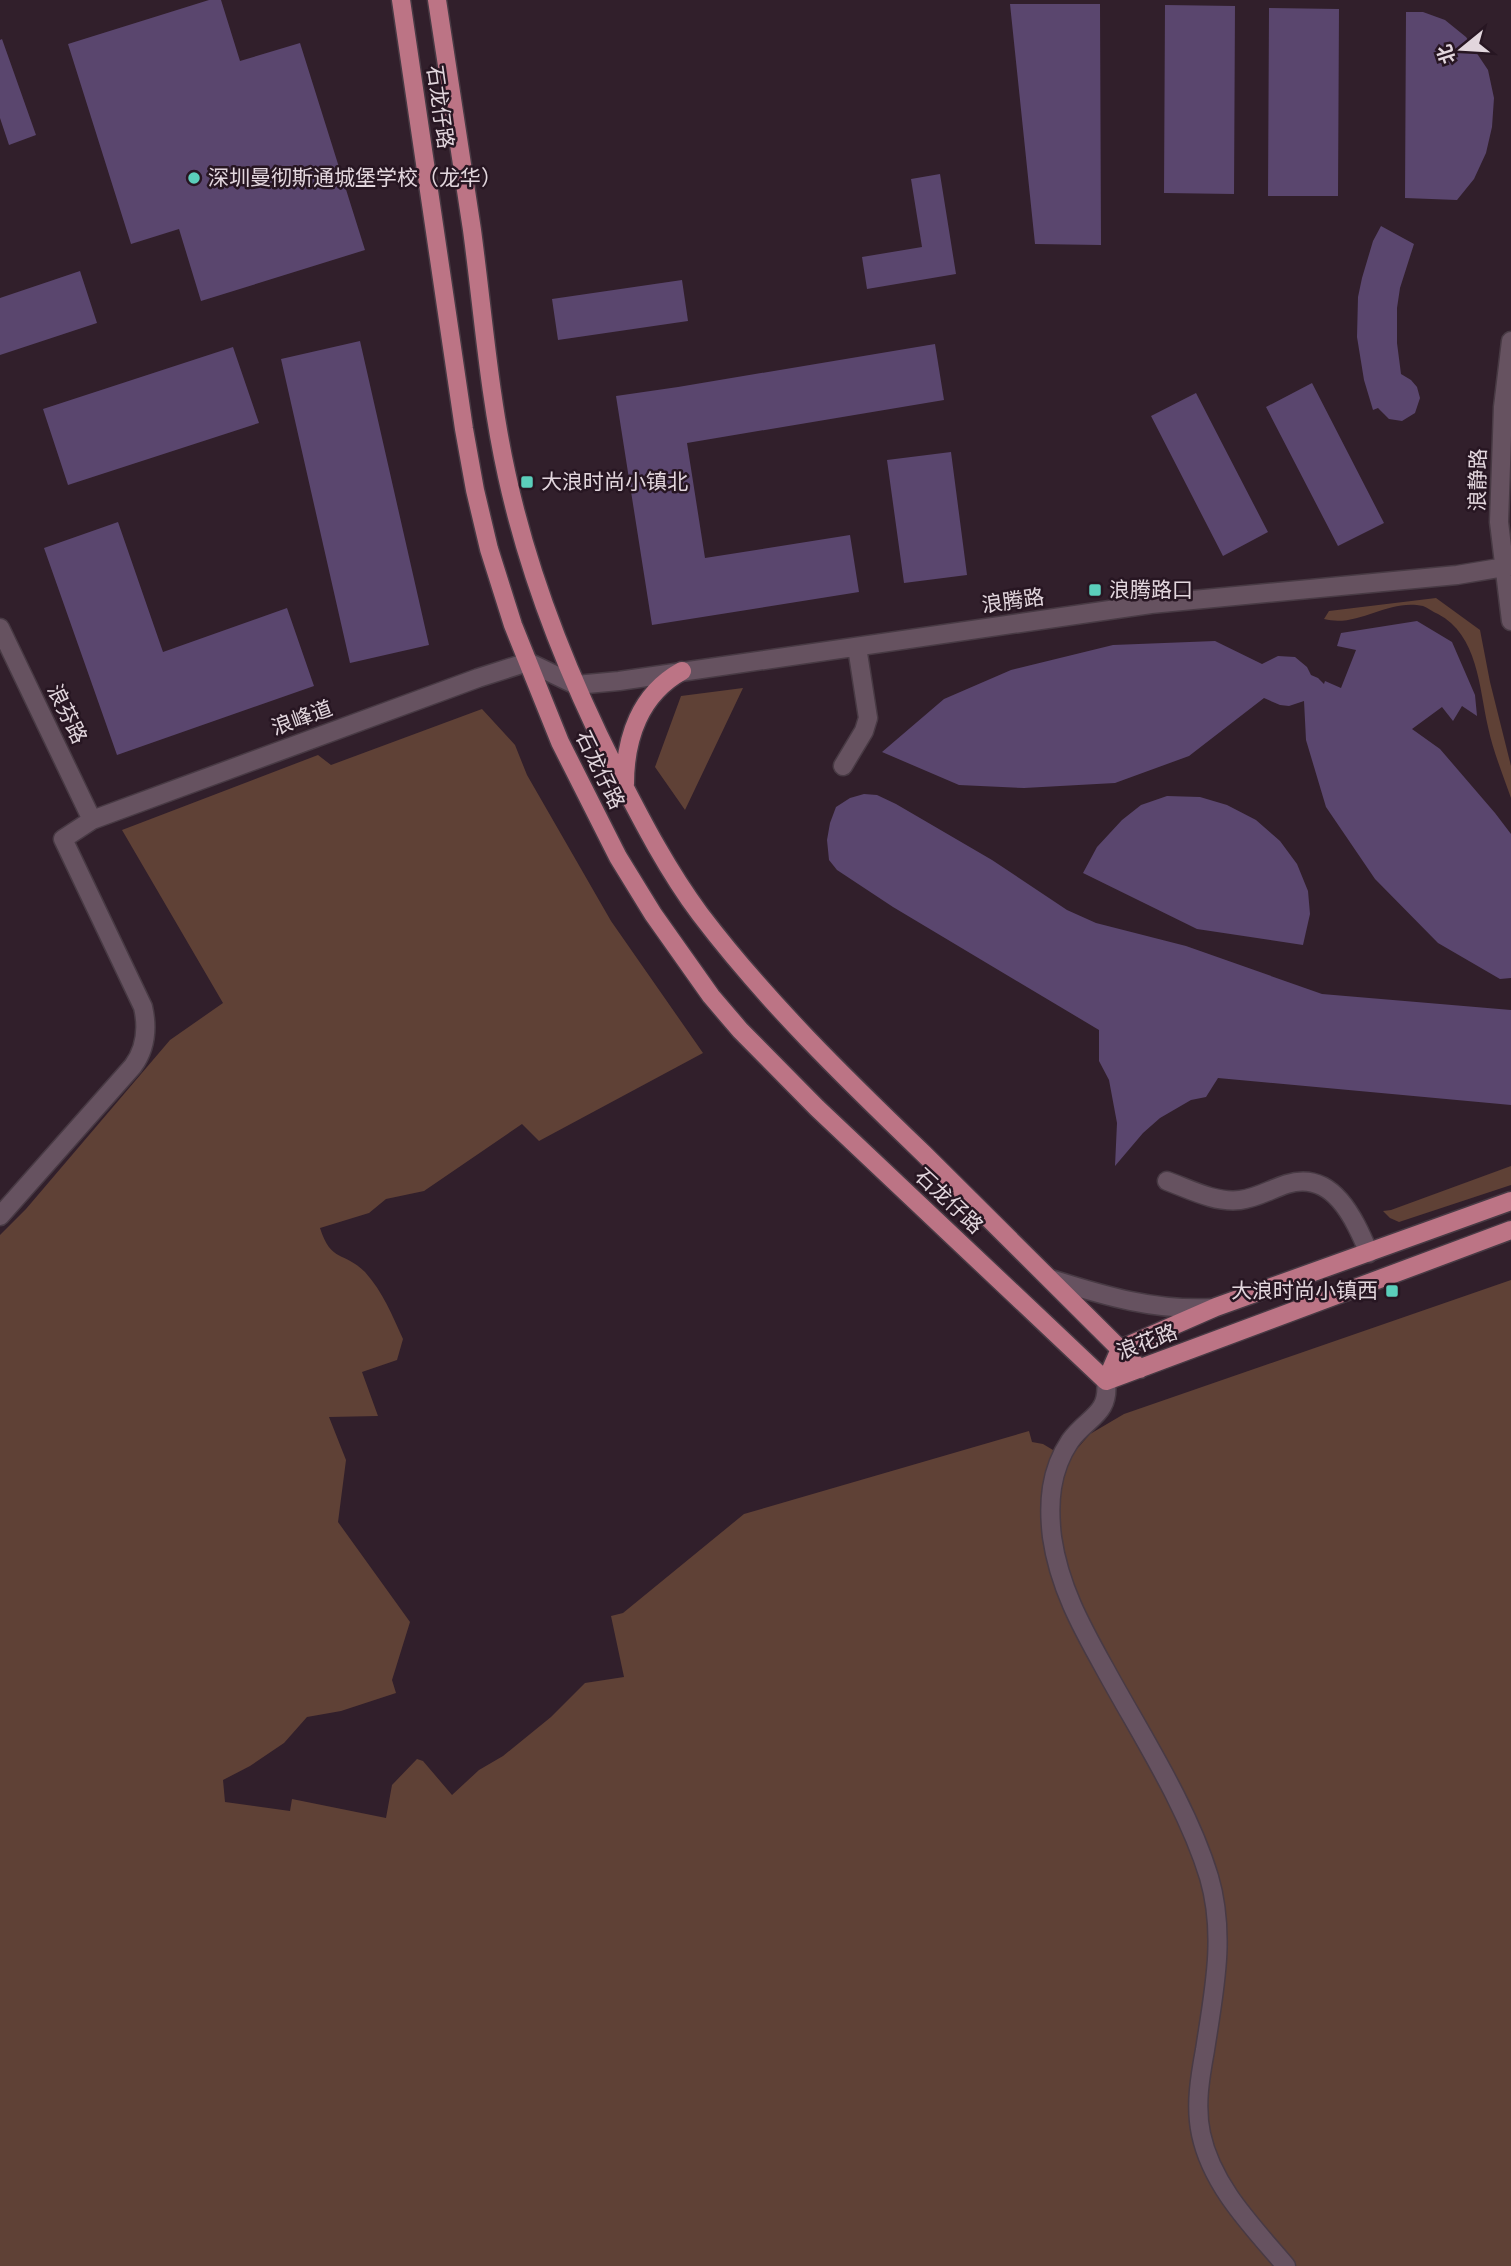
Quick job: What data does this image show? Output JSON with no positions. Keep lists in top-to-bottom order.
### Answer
{
  "streets": {
    "main road": ["石龙仔路", "浪花路"],
    "street": [
      "浪静路",
      "浪腾路",
      "浪芬路",
      "浪峰道"
    ]
  },
  "crossings": [
    ["石龙仔路", "浪腾路"],
    ["石龙仔路", "浪峰道"],
    ["石龙仔路", "浪花路"],
    ["浪静路", "浪腾路"],
    ["浪芬路", "浪峰道"]
  ],
  "places": {
    "other": ["深圳曼彻斯通城堡学校（龙华）"],
    "transit": ["大浪时尚小镇北", "浪腾路口", "大浪时尚小镇西"]
  },
  "north": "left"
}
